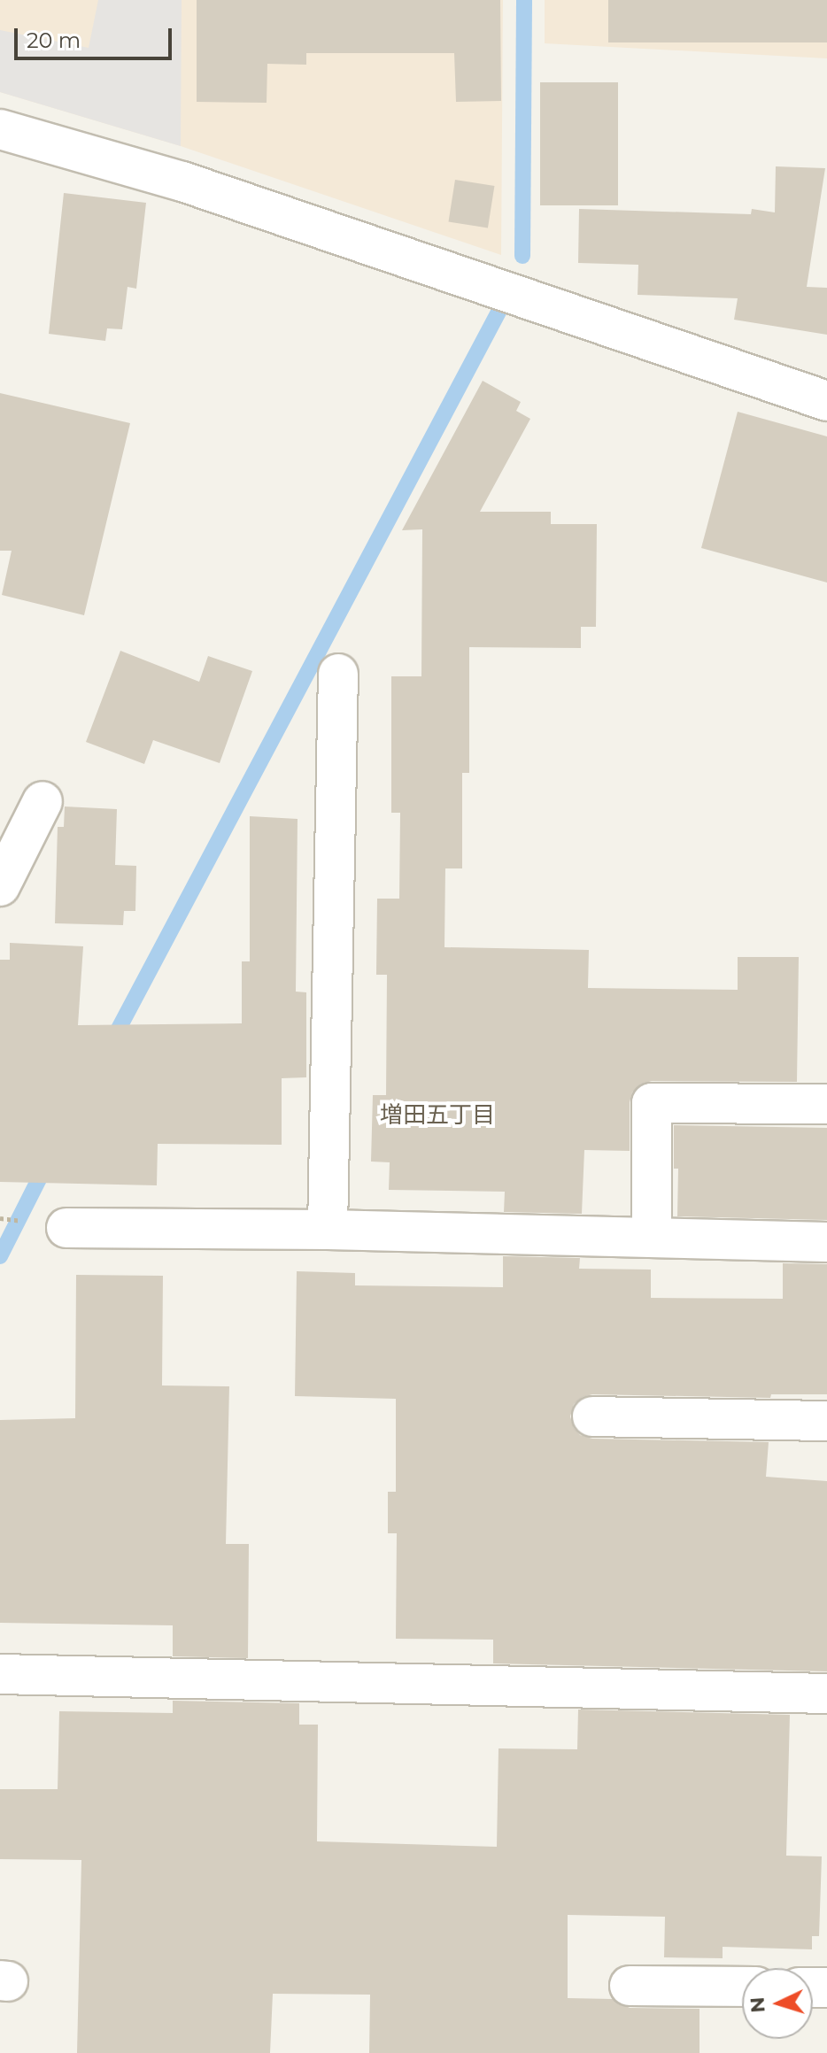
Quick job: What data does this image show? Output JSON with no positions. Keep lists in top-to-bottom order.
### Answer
{
  "districts": ["増田五丁目"],
  "scale_bar": "20 m",
  "north": "left"
}
